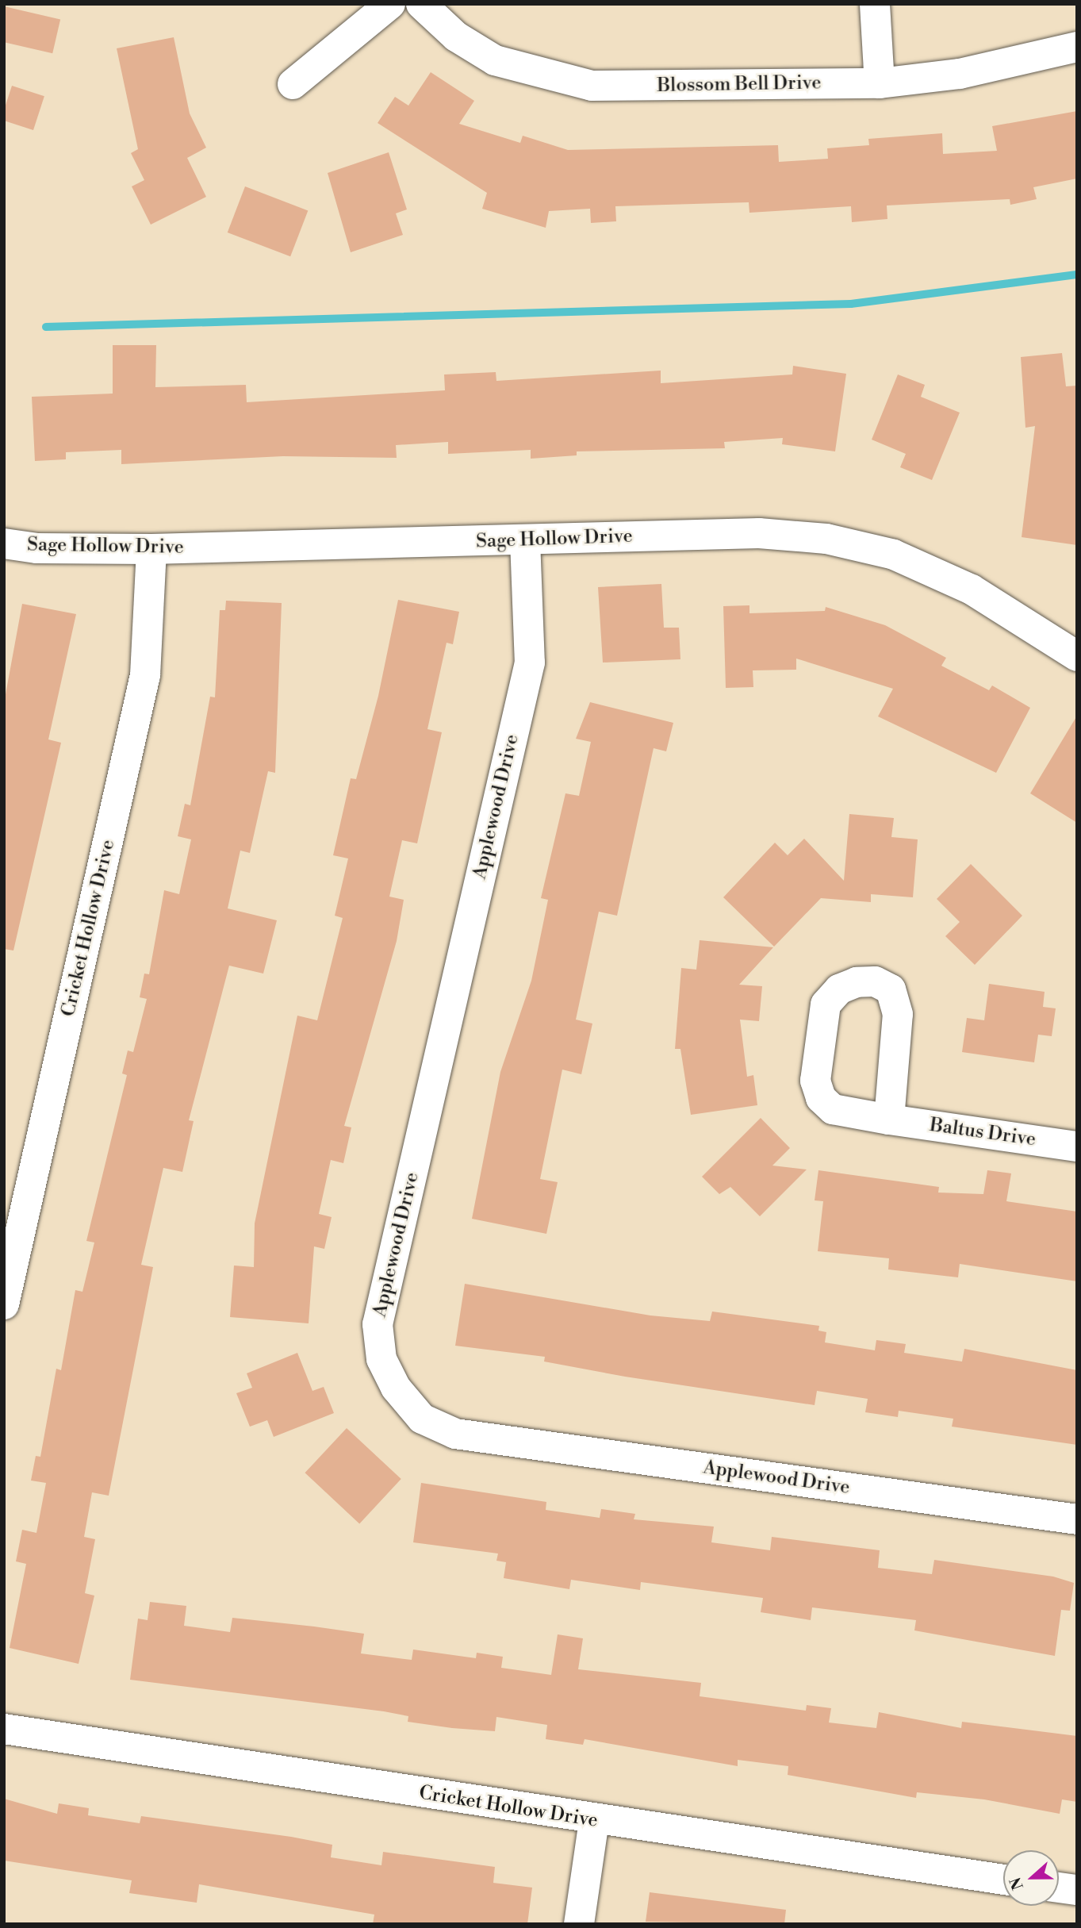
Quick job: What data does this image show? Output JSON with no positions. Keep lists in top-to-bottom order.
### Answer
{
  "streets": {
    "street": [
      "Blossom Bell Drive",
      "Sage Hollow Drive",
      "Applewood Drive",
      "Cricket Hollow Drive",
      "Baltus Drive"
    ]
  },
  "crossings": [
    ["Sage Hollow Drive", "Applewood Drive"],
    ["Sage Hollow Drive", "Cricket Hollow Drive"]
  ],
  "north": "left"
}
